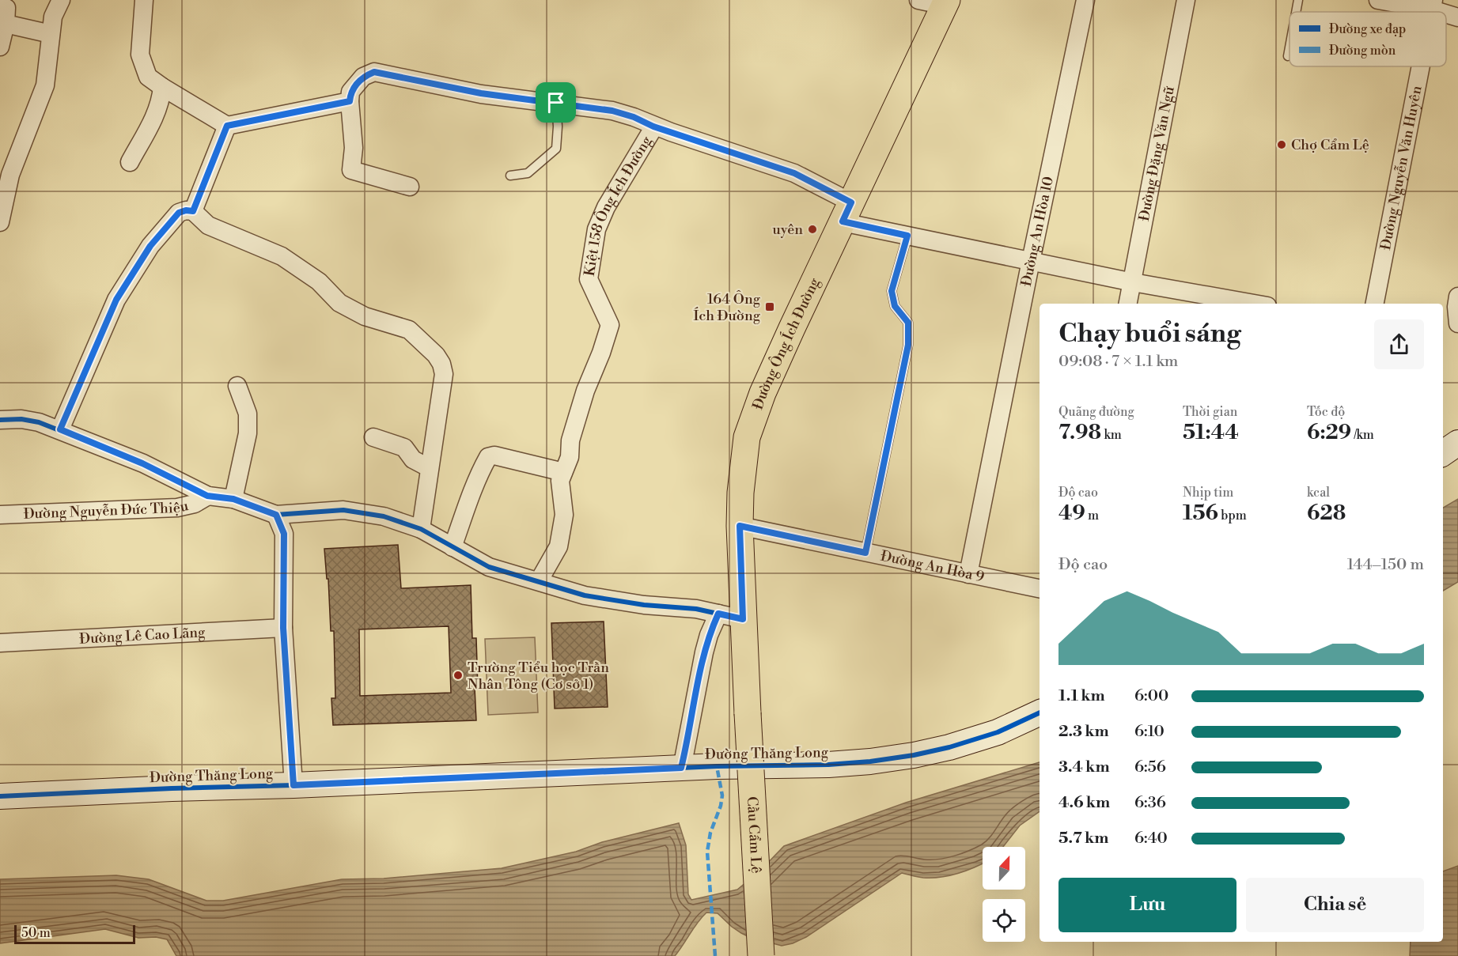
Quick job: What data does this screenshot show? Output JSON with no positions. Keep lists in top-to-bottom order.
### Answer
{
  "streets": {
    "main road": ["Đường Ông Ích Đường", "Cầu Cẩm Lệ"],
    "street": [
      "Đường Đặng Văn Ngữ",
      "Đường Nguyễn Văn Huyên",
      "Kiệt 158 Ông Ích Đường",
      "Đường An Hòa 10",
      "Đường Nguyễn Đức Thiệu",
      "Đường An Hòa 9",
      "Đường Lê Cao Lãng",
      "Đường Thăng Long"
    ]
  },
  "crossings": [
    ["Đường Đặng Văn Ngữ", "Kiệt 158 Ông Ích Đường"],
    ["Kiệt 158 Ông Ích Đường", "Đường An Hòa 10"],
    ["Kiệt 158 Ông Ích Đường", "Đường Ông Ích Đường"],
    ["Đường An Hòa 10", "Đường An Hòa 9"],
    ["Đường Ông Ích Đường", "Đường An Hòa 9"],
    ["Đường Ông Ích Đường", "Cầu Cẩm Lệ"]
  ],
  "places": {
    "other": ["Chợ Cẩm Lệ", "uyên", "Trường Tiểu học Trần Nhân Tông (Cơ sở 1)"],
    "transit": ["164 Ông Ích Đường"]
  },
  "legend": ["Đường xe đạp", "Đường mòn"],
  "scale_bar": "50 m",
  "north": "top",
  "page": {
    "heading": ["Chạy buổi sáng", "09:08 · 7 × 1.1 km"],
    "stats": [
      ["Quãng đường", "7.98 km"],
      ["Thời gian", "51:44"],
      ["Tốc độ", "6:29 /km"],
      ["Độ cao", "49 m"],
      ["Nhịp tim", "156 bpm"],
      ["kcal", "628"]
    ],
    "chart": ["Độ cao", "144–150 m"],
    "list": [
      {
        "name": "1.1 km",
        "note": "6:00"
      },
      {
        "name": "2.3 km",
        "note": "6:10"
      },
      {
        "name": "3.4 km",
        "note": "6:56"
      },
      {
        "name": "4.6 km",
        "note": "6:36"
      },
      {
        "name": "5.7 km",
        "note": "6:40"
      }
    ],
    "buttons": ["Lưu", "Chia sẻ"],
    "scale": "50 m"
  }
}
